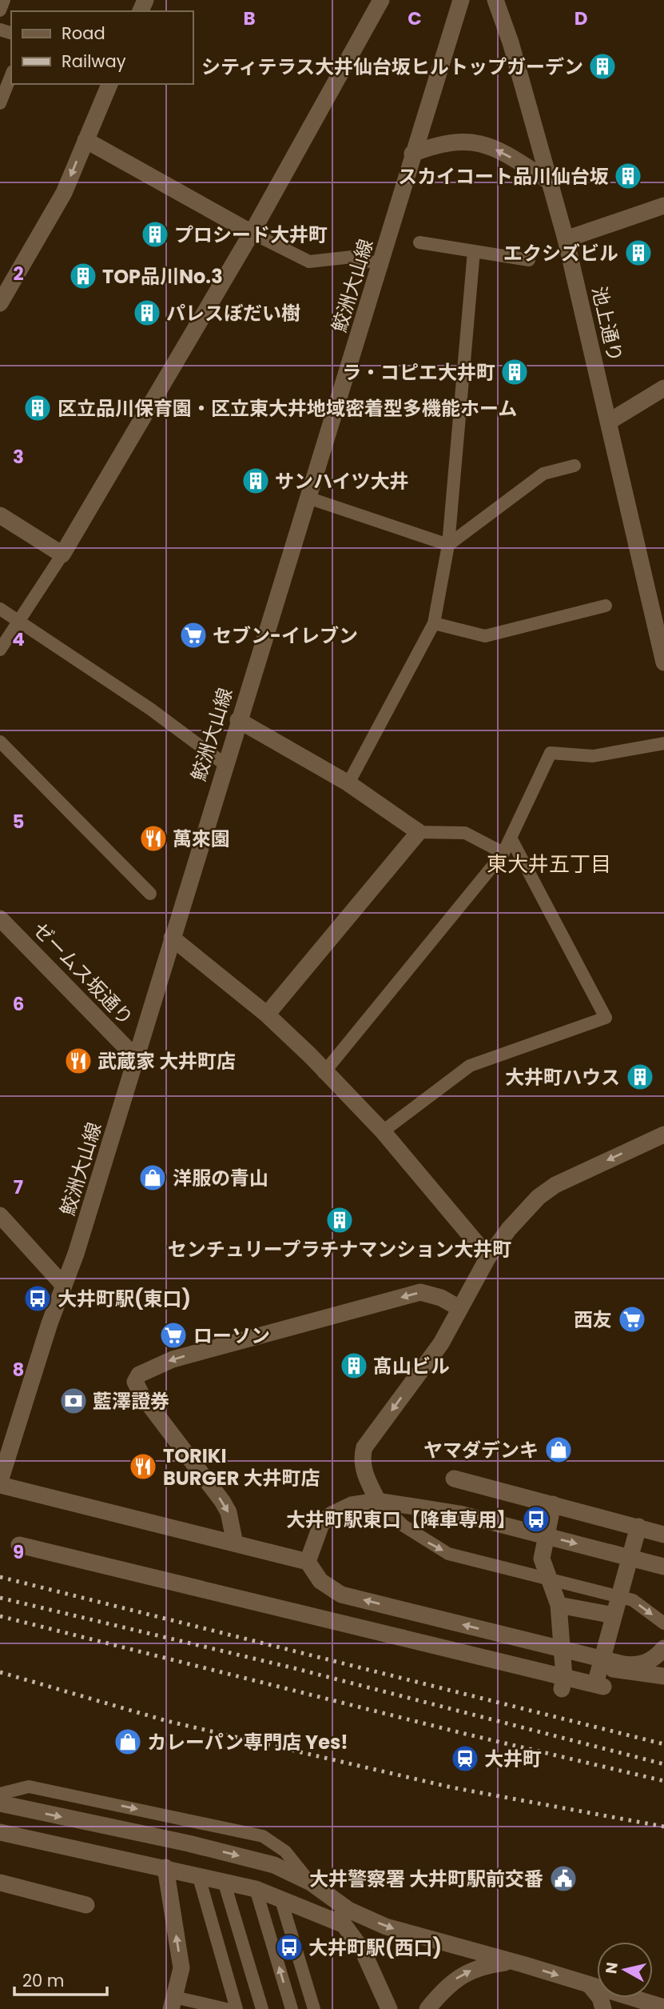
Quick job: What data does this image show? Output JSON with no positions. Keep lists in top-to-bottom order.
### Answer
{
  "streets": {
    "street": ["鮫洲大山線", "池上通り", "ゼームス坂通り"]
  },
  "crossings": [
    ["鮫洲大山線", "ゼームス坂通り"]
  ],
  "districts": ["東大井五丁目"],
  "places": {
    "building": [
      "シティテラス大井仙台坂ヒルトップガーデン",
      "スカイコート品川仙台坂",
      "プロシード大井町",
      "エクシズビル",
      "TOP品川No.3",
      "パレスぼだい樹",
      "ラ・コピエ大井町",
      "区立品川保育園・区立東大井地域密着型多機能ホーム",
      "サンハイツ大井",
      "大井町ハウス",
      "センチュリープラチナマンション大井町",
      "髙山ビル"
    ],
    "supermarket": ["セブン-イレブン", "西友", "ローソン"],
    "restaurant": ["萬來園", "武蔵家 大井町店", "TORIKI BURGER 大井町店"],
    "shop": ["洋服の青山", "ヤマダデンキ", "カレーパン専門店 Yes!"],
    "bus stop": ["大井町駅(東口)", "大井町駅東口【降車専用】", "大井町駅(西口)"],
    "bank": ["藍澤證券"],
    "station": ["大井町"],
    "public building": ["大井警察署 大井町駅前交番"]
  },
  "legend": ["Road", "Railway"],
  "scale_bar": "20 m",
  "north": "left",
  "grid": {
    "columns": ["B", "C", "D"],
    "rows": [
      "2",
      "3",
      "4",
      "5",
      "6",
      "7",
      "8",
      "9"
    ]
  }
}
